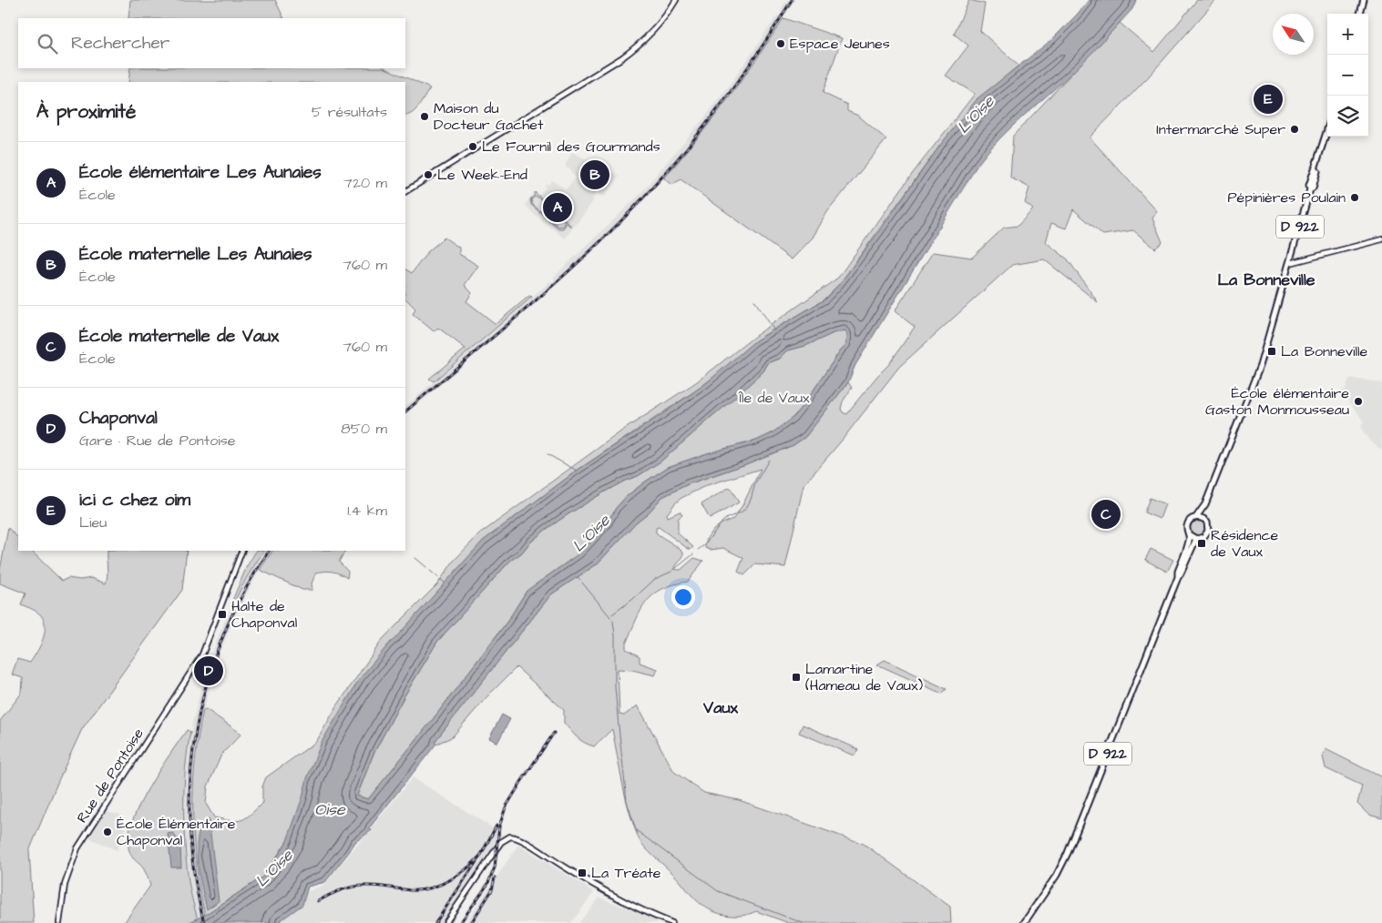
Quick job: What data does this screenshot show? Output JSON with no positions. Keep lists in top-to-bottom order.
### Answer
{
  "streets": {
    "main road": ["D 922", "Rue de Pontoise"]
  },
  "districts": ["La Bonneville", "Vaux"],
  "water": ["L'Oise", "Oise"],
  "parks": ["Île de Vaux"],
  "places": {
    "other": [
      "Espace Jeunes",
      "Maison du Docteur Gachet",
      "Intermarché Super",
      "Le Fournil des Gourmands",
      "Le Week-End",
      "Pépinières Poulain",
      "École élémentaire Gaston Monmousseau",
      "École Élémentaire Chaponval"
    ],
    "transit": [
      "La Bonneville",
      "Résidence de Vaux",
      "Halte de Chaponval",
      "Lamartine (Hameau de Vaux)",
      "La Tréate"
    ]
  },
  "north": "top left",
  "page": {
    "map_buttons": ["+", "−"],
    "search": "Rechercher",
    "heading": ["À proximité", "5 résultats"],
    "pins": [
      "E",
      "B",
      "A",
      "C",
      "D"
    ],
    "list": [
      {
        "mark": "A",
        "name": "École élémentaire Les Aunaies",
        "note": "École",
        "value": "720 m"
      },
      {
        "mark": "B",
        "name": "École maternelle Les Aunaies",
        "note": "École",
        "value": "760 m"
      },
      {
        "mark": "C",
        "name": "École maternelle de Vaux",
        "note": "École",
        "value": "760 m"
      },
      {
        "mark": "D",
        "name": "Chaponval",
        "note": "Gare · Rue de Pontoise",
        "value": "850 m"
      },
      {
        "mark": "E",
        "name": "ici c chez oim",
        "note": "Lieu",
        "value": "1.4 km"
      }
    ]
  }
}
